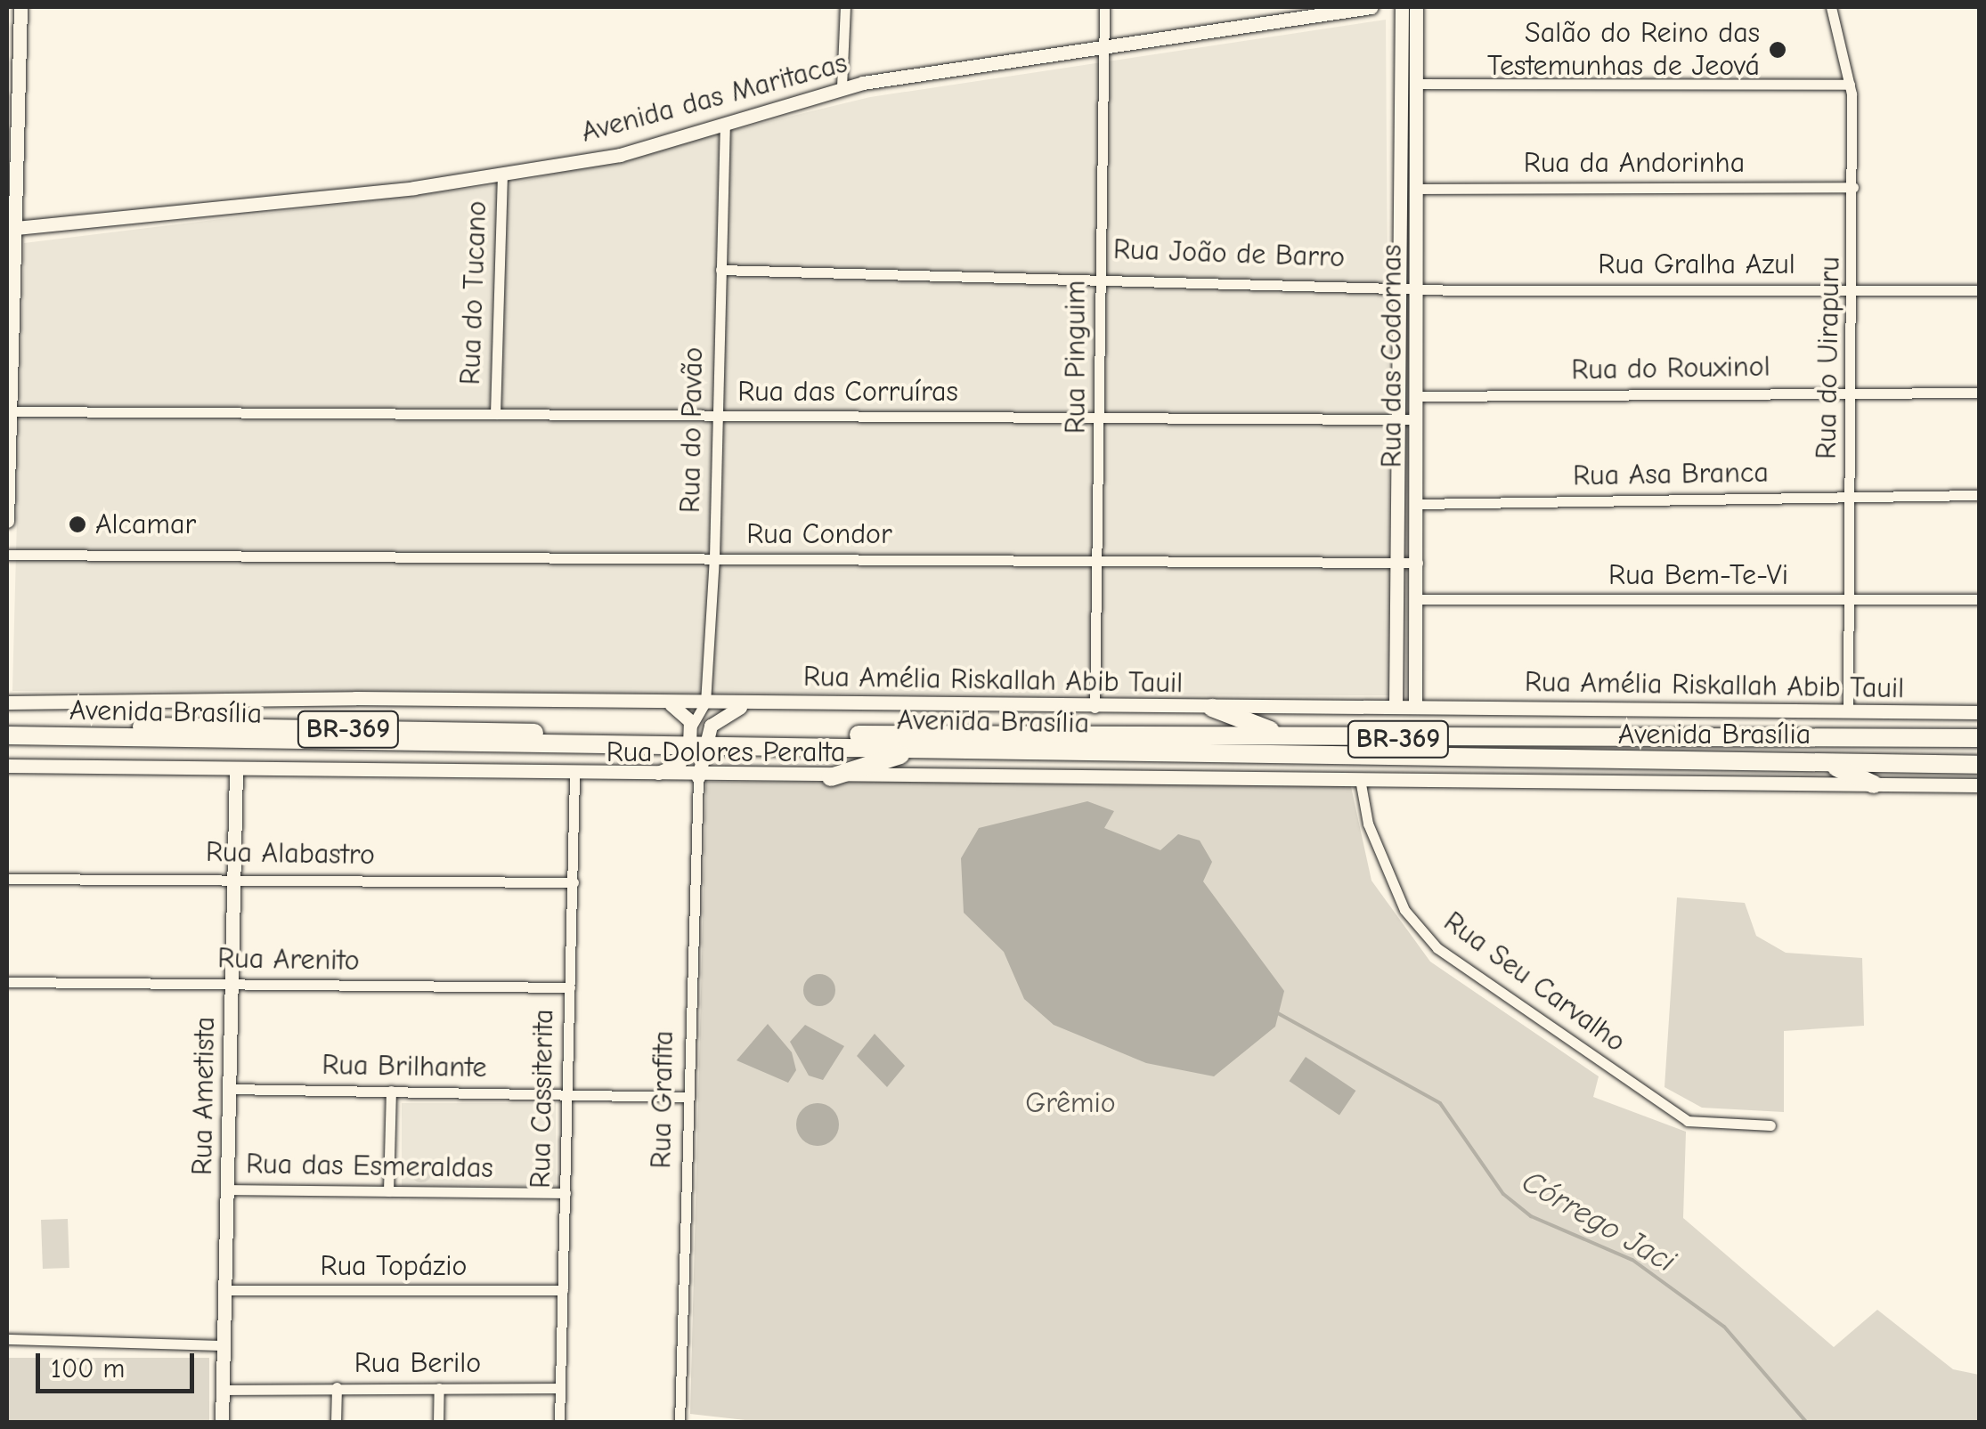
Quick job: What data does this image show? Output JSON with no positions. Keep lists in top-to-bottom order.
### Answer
{
  "streets": {
    "highway": ["Avenida Brasília", "BR-369"],
    "street": [
      "Avenida das Maritacas",
      "Rua da Andorinha",
      "Rua João de Barro",
      "Rua Gralha Azul",
      "Rua do Tucano",
      "Rua das Codornas",
      "Rua Pinguim",
      "Rua do Uirapuru",
      "Rua do Rouxinol",
      "Rua das Corruíras",
      "Rua do Pavão",
      "Rua Asa Branca",
      "Rua Condor",
      "Rua Bem-Te-Vi",
      "Rua Amélia Riskallah Abib Tauil",
      "Rua Dolores Peralta",
      "Rua Alabastro",
      "Rua Arenito",
      "Rua Seu Carvalho",
      "Rua Brilhante",
      "Rua Ametista",
      "Rua Cassiterita",
      "Rua Grafita",
      "Rua das Esmeraldas",
      "Rua Topázio",
      "Rua Berilo"
    ]
  },
  "crossings": [
    ["Avenida das Maritacas", "Rua do Tucano"],
    ["Avenida das Maritacas", "Rua Pinguim"],
    ["Avenida das Maritacas", "Rua do Pavão"],
    ["Rua da Andorinha", "Rua das Codornas"],
    ["Rua da Andorinha", "Rua do Uirapuru"],
    ["Rua João de Barro", "Rua Gralha Azul"],
    ["Rua João de Barro", "Rua das Codornas"],
    ["Rua João de Barro", "Rua Pinguim"],
    ["Rua João de Barro", "Rua do Pavão"],
    ["Rua Gralha Azul", "Rua das Codornas"],
    ["Rua Gralha Azul", "Rua do Uirapuru"],
    ["Rua do Tucano", "Rua das Corruíras"],
    ["Rua das Codornas", "Rua do Rouxinol"],
    ["Rua das Codornas", "Rua das Corruíras"],
    ["Rua das Codornas", "Rua Asa Branca"],
    ["Rua das Codornas", "Rua Condor"],
    ["Rua das Codornas", "Rua Bem-Te-Vi"],
    ["Rua das Codornas", "Rua Amélia Riskallah Abib Tauil"],
    ["Rua Pinguim", "Rua das Corruíras"],
    ["Rua Pinguim", "Rua Condor"],
    ["Rua Pinguim", "Rua Amélia Riskallah Abib Tauil"],
    ["Rua do Uirapuru", "Rua do Rouxinol"],
    ["Rua do Uirapuru", "Rua Asa Branca"],
    ["Rua do Uirapuru", "Rua Bem-Te-Vi"],
    ["Rua do Uirapuru", "Rua Amélia Riskallah Abib Tauil"],
    ["Rua das Corruíras", "Rua do Pavão"],
    ["Rua do Pavão", "Rua Condor"],
    ["Rua do Pavão", "Rua Amélia Riskallah Abib Tauil"],
    ["Rua do Pavão", "Avenida Brasília"],
    ["Rua Dolores Peralta", "Rua Seu Carvalho"],
    ["Rua Dolores Peralta", "Rua Ametista"],
    ["Rua Dolores Peralta", "Rua Cassiterita"],
    ["Rua Dolores Peralta", "Rua Grafita"],
    ["Rua Alabastro", "Rua Ametista"],
    ["Rua Alabastro", "Rua Cassiterita"],
    ["Rua Arenito", "Rua Ametista"],
    ["Rua Arenito", "Rua Cassiterita"],
    ["Rua Brilhante", "Rua Ametista"],
    ["Rua Brilhante", "Rua Cassiterita"],
    ["Rua Brilhante", "Rua Grafita"],
    ["Rua Ametista", "Rua das Esmeraldas"],
    ["Rua Ametista", "Rua Topázio"],
    ["Rua Ametista", "Rua Berilo"],
    ["Rua Cassiterita", "Rua das Esmeraldas"],
    ["Rua Cassiterita", "Rua Topázio"],
    ["Rua Cassiterita", "Rua Berilo"]
  ],
  "water": ["Córrego Jaci"],
  "parks": ["Grêmio"],
  "places": ["Salão do Reino das Testemunhas de Jeová", "Alcamar"],
  "scale_bar": "100 m"
}
